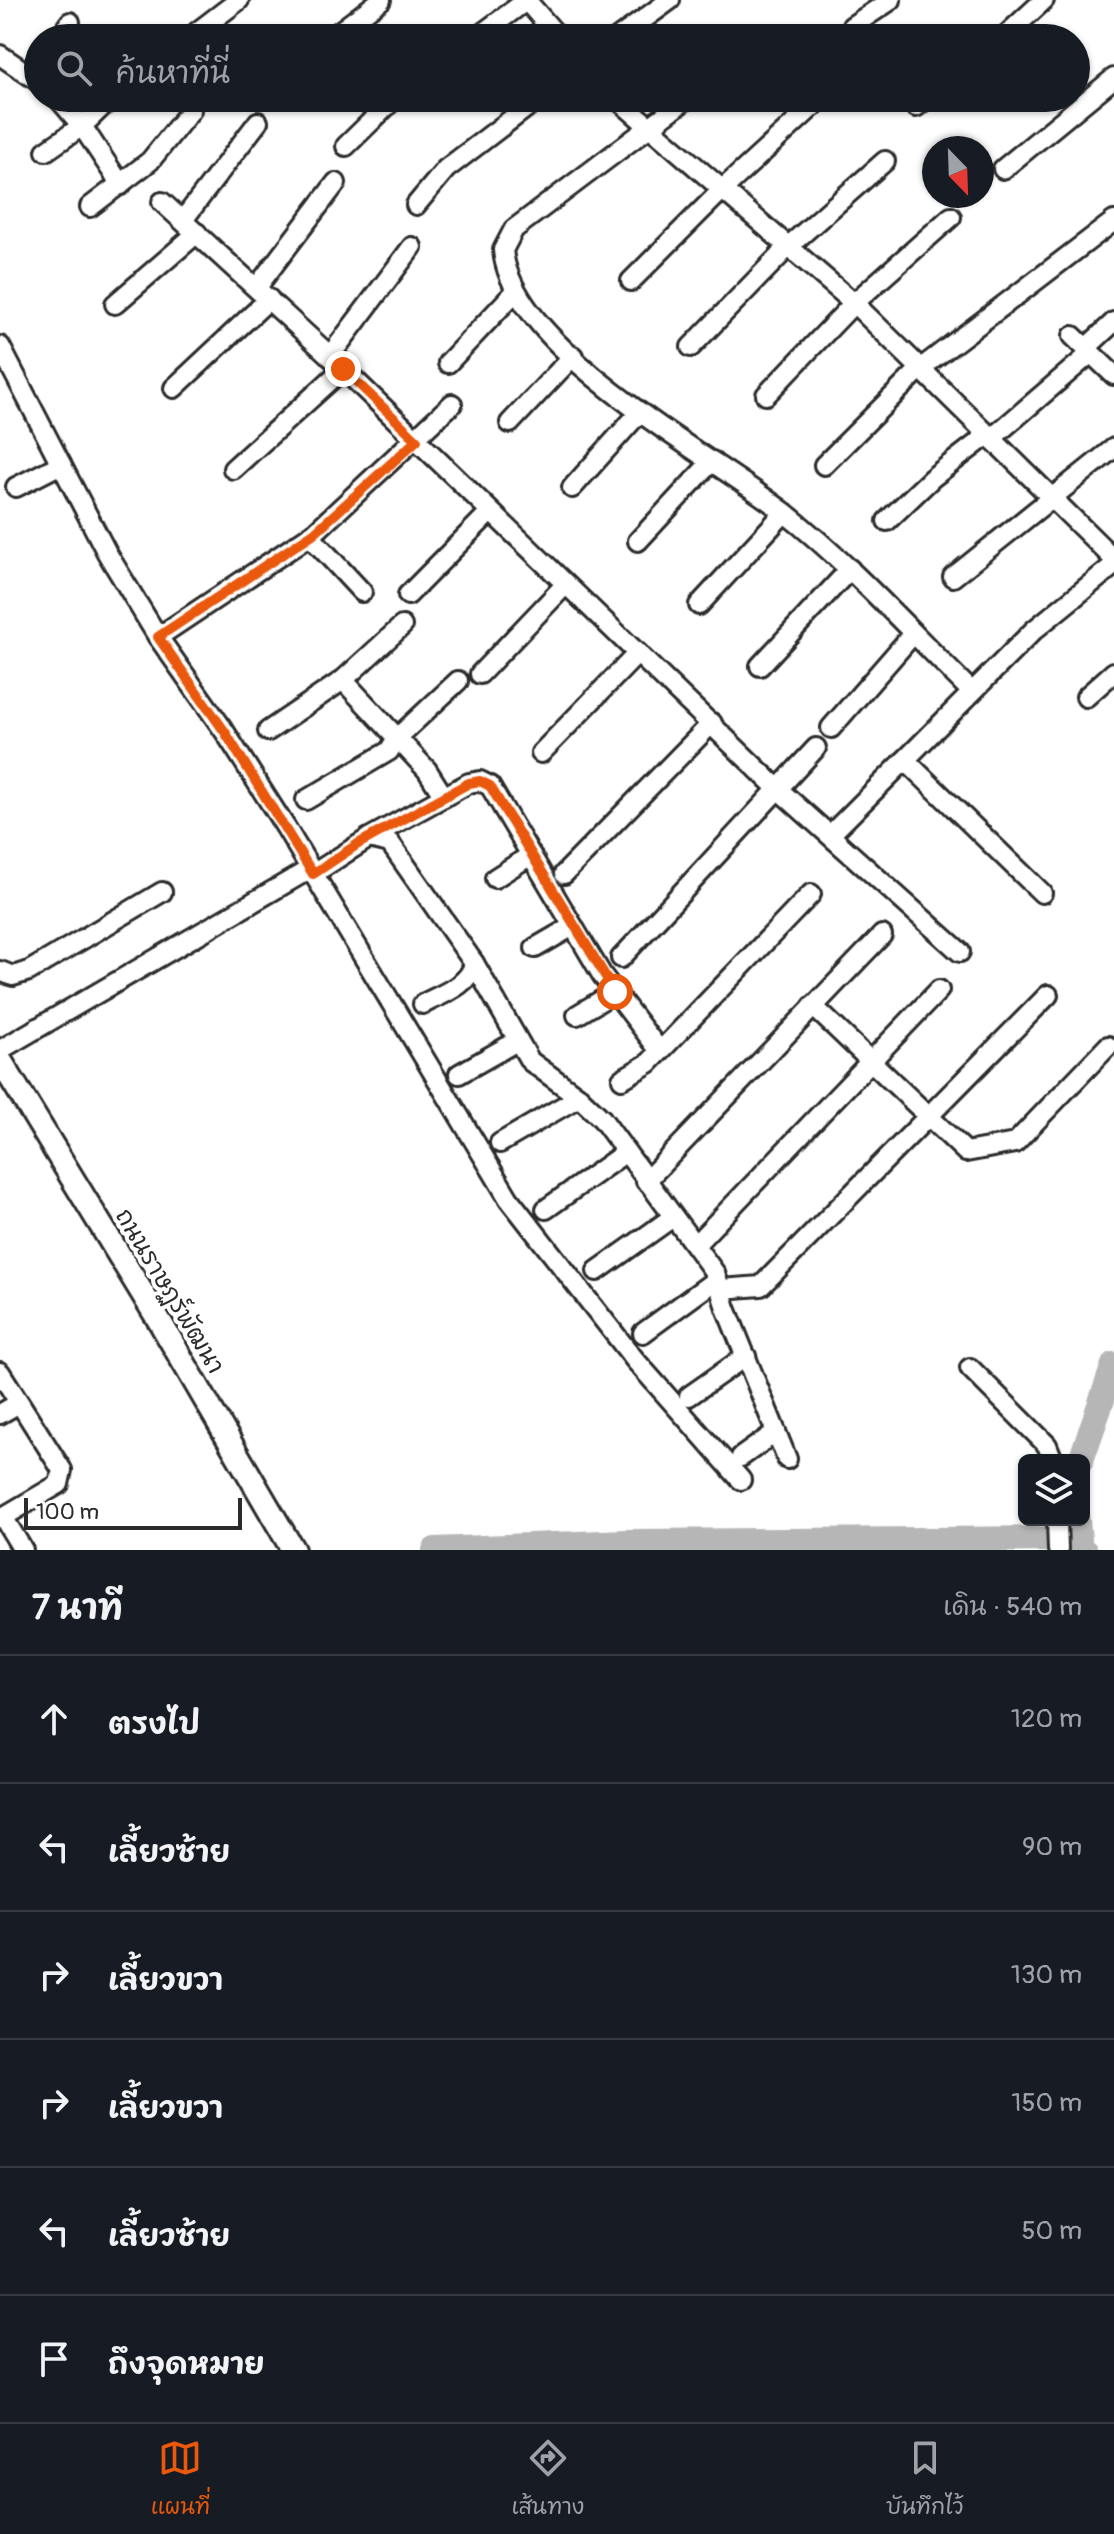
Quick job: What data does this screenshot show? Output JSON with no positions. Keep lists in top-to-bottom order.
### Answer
{
  "streets": {
    "street": ["ถนนราษฏร์พัฒนา"]
  },
  "scale_bar": "100 m",
  "north": "bottom right",
  "page": {
    "search": "ค้นหาที่นี่",
    "scale": "100 m",
    "heading": ["7 นาที", "เดิน · 540 m"],
    "list": [
      ["ตรงไป", "120 m"],
      ["เลี้ยวซ้าย", "90 m"],
      ["เลี้ยวขวา", "130 m"],
      ["เลี้ยวขวา", "150 m"],
      ["เลี้ยวซ้าย", "50 m"],
      "ถึงจุดหมาย"
    ],
    "nav": ["แผนที่", "เส้นทาง", "บันทึกไว้"]
  }
}
